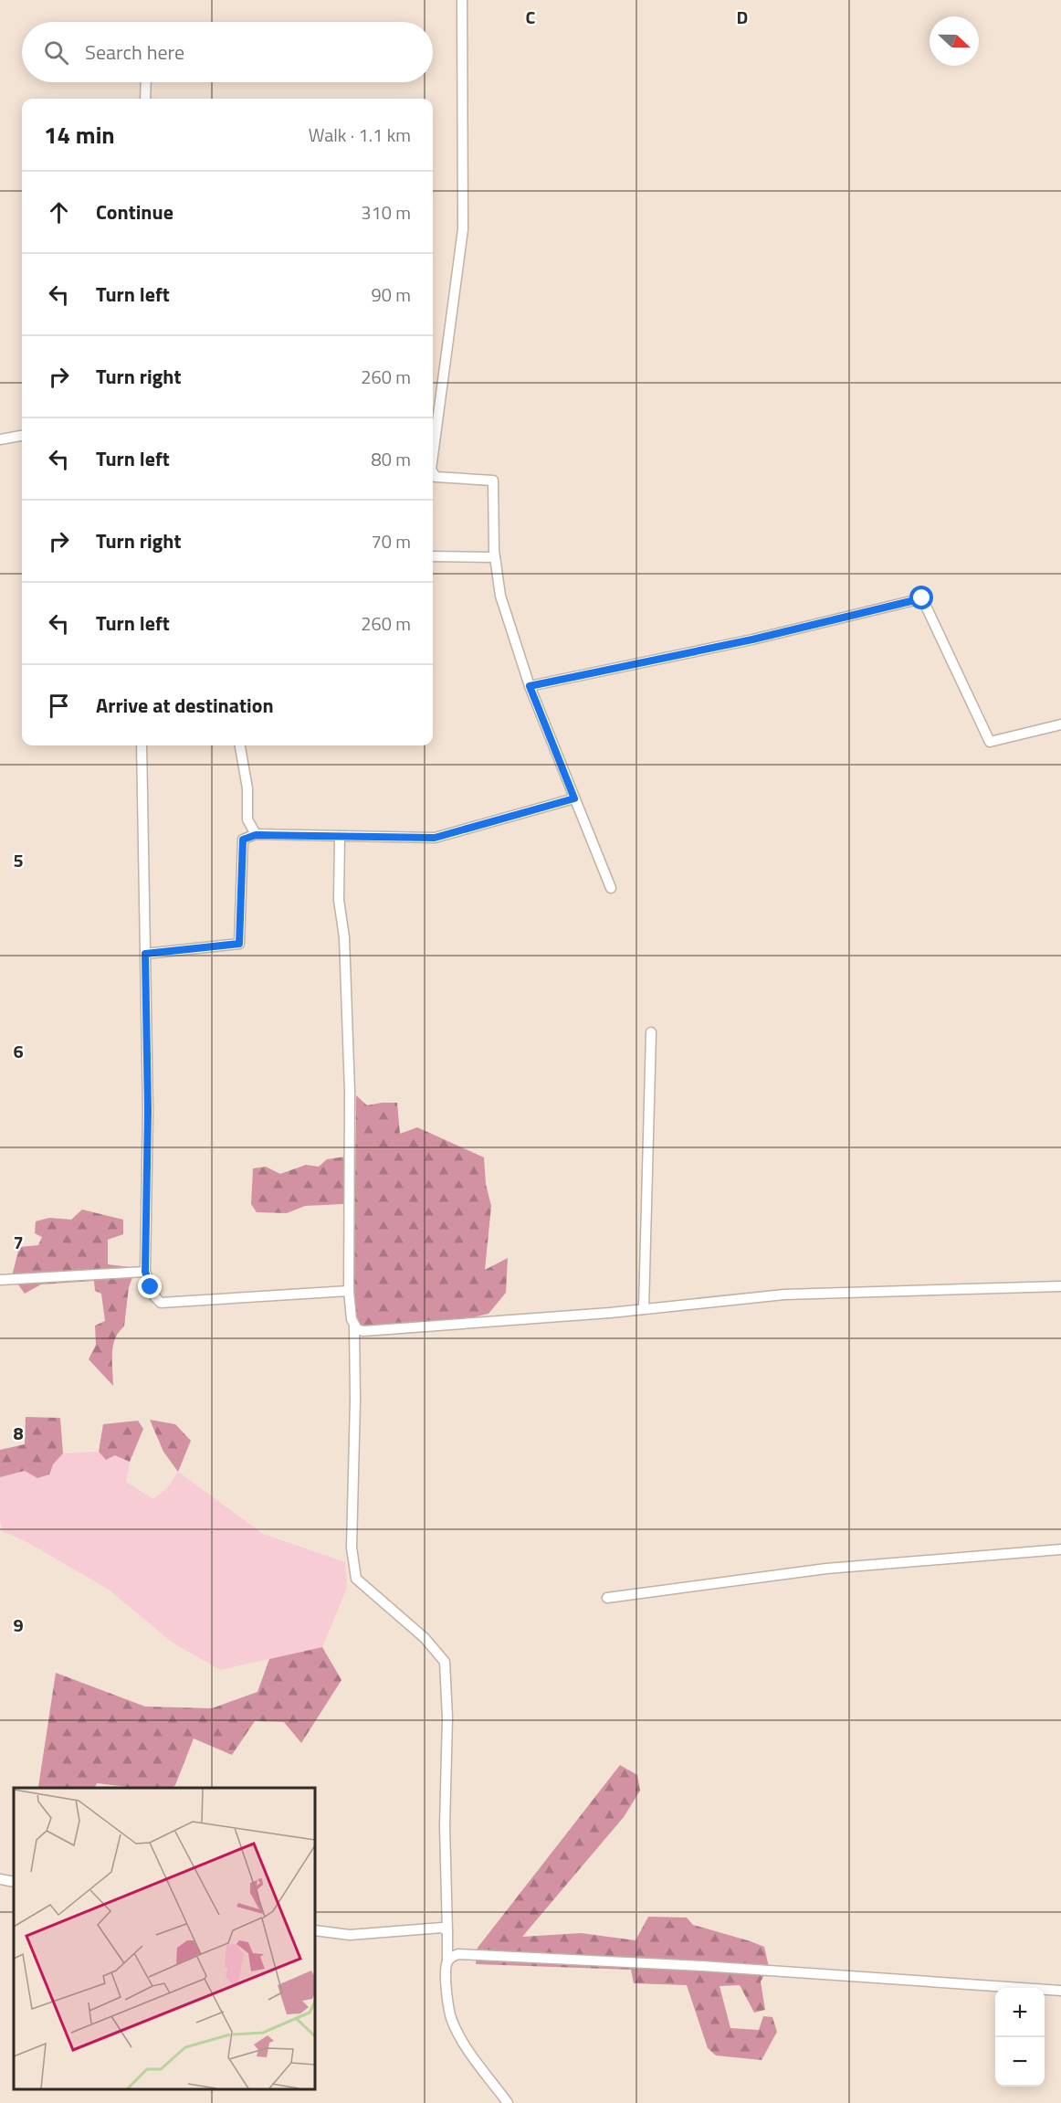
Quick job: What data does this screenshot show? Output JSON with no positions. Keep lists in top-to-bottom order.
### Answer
{
  "north": "right",
  "page": {
    "search": "Search here",
    "heading": ["14 min", "Walk · 1.1 km"],
    "list": [
      ["Continue", "310 m"],
      ["Turn left", "90 m"],
      ["Turn right", "260 m"],
      ["Turn left", "80 m"],
      ["Turn right", "70 m"],
      ["Turn left", "260 m"],
      "Arrive at destination"
    ],
    "map_buttons": ["+", "−"]
  },
  "grid": {
    "columns": ["C", "D"],
    "rows": [
      "5",
      "6",
      "7",
      "8",
      "9"
    ]
  }
}
